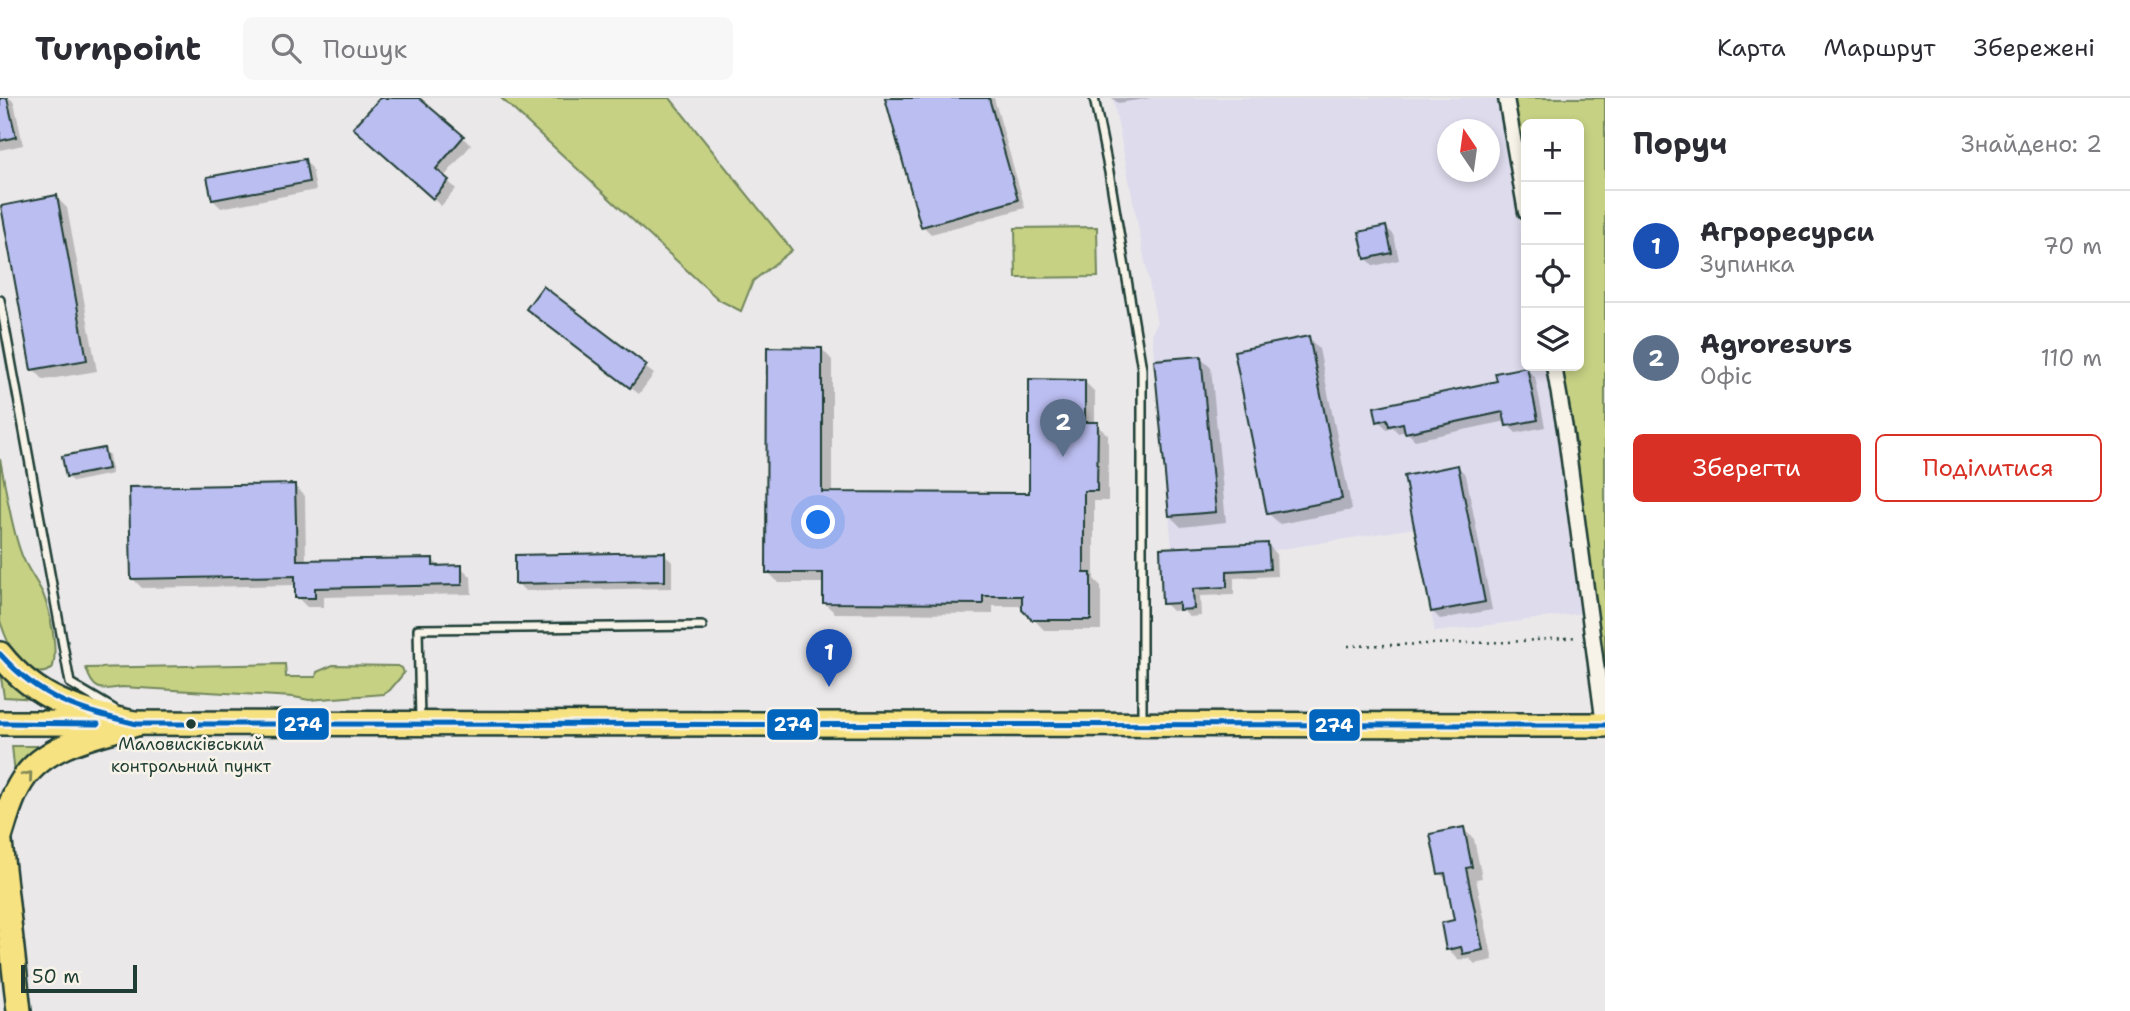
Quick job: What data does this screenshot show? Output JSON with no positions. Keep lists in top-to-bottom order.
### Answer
{
  "places": ["Маловисківський контрольний пункт"],
  "lines": ["transit line 274"],
  "scale_bar": "50 m",
  "north": "top",
  "page": {
    "header": "Turnpoint",
    "search": "Пошук",
    "nav": ["Карта", "Маршрут", "Збережені"],
    "heading": ["Поруч", "Знайдено: 2"],
    "map_buttons": ["+", "−"],
    "list": [
      {
        "mark": "1",
        "name": "Агроресурси",
        "note": "Зупинка",
        "value": "70 m"
      },
      {
        "mark": "2",
        "name": "Agroresurs",
        "note": "Офіс",
        "value": "110 m"
      }
    ],
    "pins": ["2", "1"],
    "buttons": ["Зберегти", "Поділитися"],
    "scale": "50 m"
  }
}
